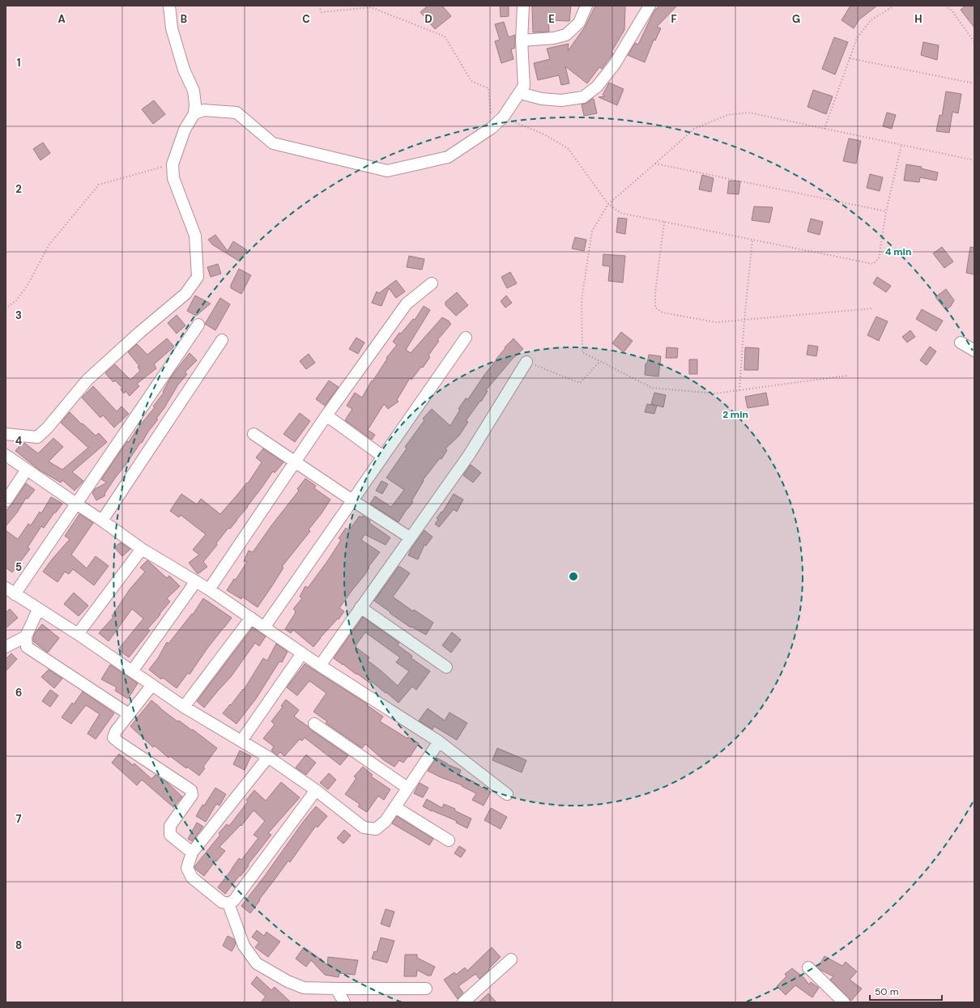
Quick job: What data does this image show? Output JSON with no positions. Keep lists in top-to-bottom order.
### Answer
{
  "scale_bar": "50 m",
  "grid": {
    "columns": [
      "A",
      "B",
      "C",
      "D",
      "E",
      "F",
      "G",
      "H"
    ],
    "rows": [
      "1",
      "2",
      "3",
      "4",
      "5",
      "6",
      "7",
      "8"
    ]
  },
  "rings": ["4 min", "2 min"]
}
